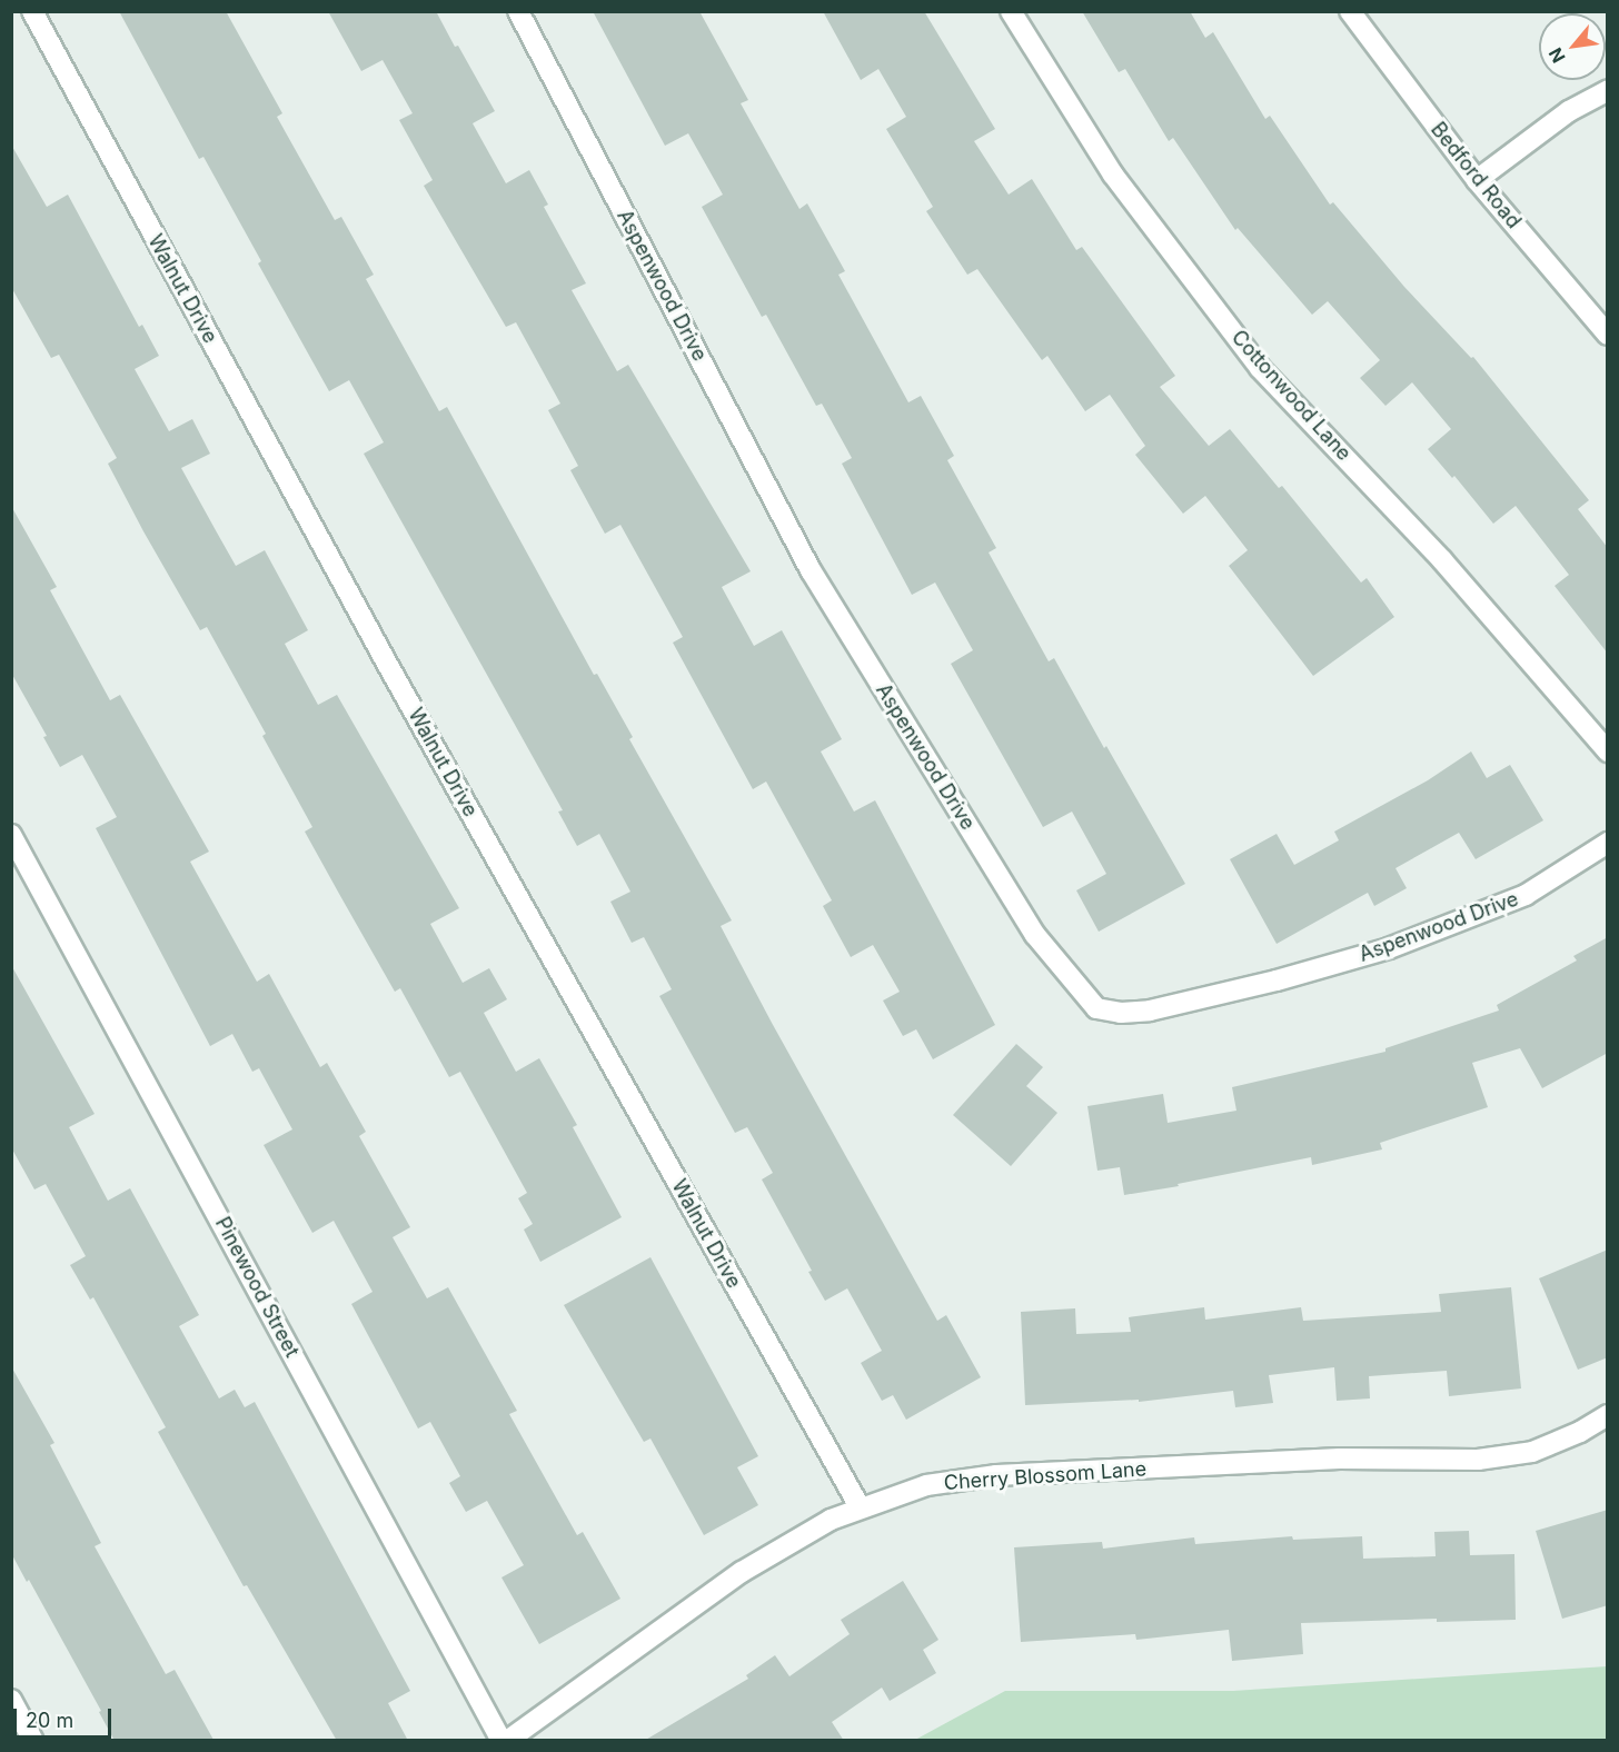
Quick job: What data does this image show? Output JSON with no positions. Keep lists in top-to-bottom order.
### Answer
{
  "streets": {
    "street": [
      "Bedford Road",
      "Aspenwood Drive",
      "Walnut Drive",
      "Cottonwood Lane",
      "Pinewood Street",
      "Cherry Blossom Lane"
    ]
  },
  "crossings": [
    ["Walnut Drive", "Cherry Blossom Lane"],
    ["Pinewood Street", "Cherry Blossom Lane"]
  ],
  "scale_bar": "20 m",
  "north": "bottom left"
}
